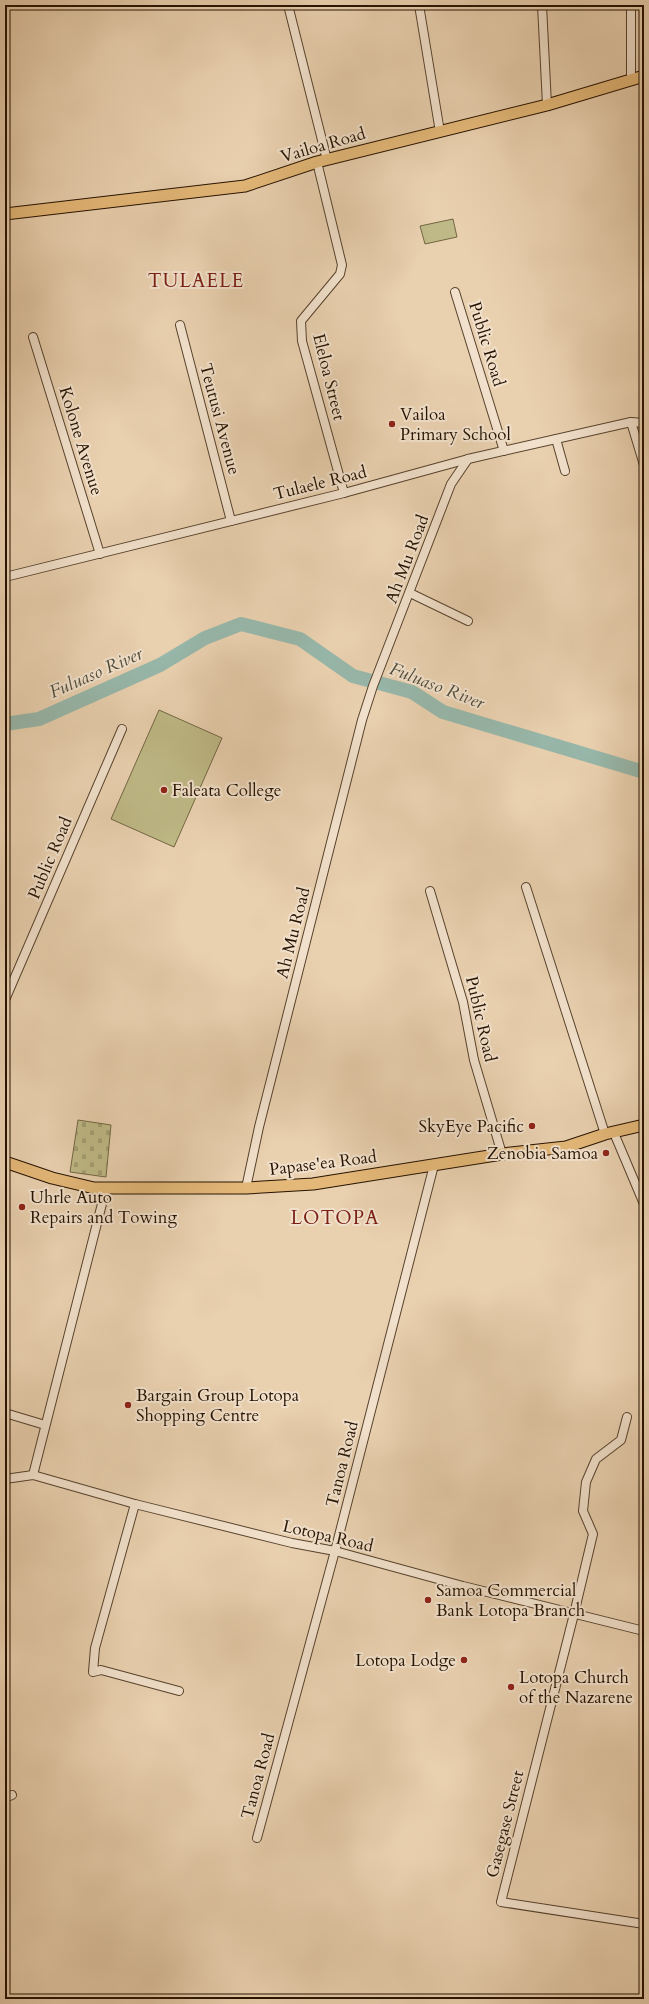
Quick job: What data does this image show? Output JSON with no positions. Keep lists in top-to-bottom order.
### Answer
{
  "streets": {
    "main road": ["Vailoa Road", "Papase'ea Road"],
    "street": [
      "Public Road",
      "Eleloa Street",
      "Teutusi Avenue",
      "Kolone Avenue",
      "Tulaele Road",
      "Ah Mu Road",
      "Tanoa Road",
      "Lotopa Road",
      "Gasegase Street"
    ]
  },
  "crossings": [
    ["Vailoa Road", "Eleloa Street"],
    ["Public Road", "Tulaele Road"],
    ["Public Road", "Papase'ea Road"],
    ["Eleloa Street", "Tulaele Road"],
    ["Teutusi Avenue", "Tulaele Road"],
    ["Kolone Avenue", "Tulaele Road"],
    ["Tulaele Road", "Ah Mu Road"],
    ["Ah Mu Road", "Papase'ea Road"],
    ["Papase'ea Road", "Tanoa Road"],
    ["Tanoa Road", "Lotopa Road"],
    ["Lotopa Road", "Gasegase Street"]
  ],
  "districts": ["TULAELE", "LOTOPA"],
  "water": ["Fuluaso River"],
  "places": [
    "Vailoa Primary School",
    "Faleata College",
    "SkyEye Pacific",
    "Zenobia Samoa",
    "Uhrle Auto Repairs and Towing",
    "Bargain Group Lotopa Shopping Centre",
    "Samoa Commercial Bank Lotopa Branch",
    "Lotopa Lodge",
    "Lotopa Church of the Nazarene"
  ]
}
